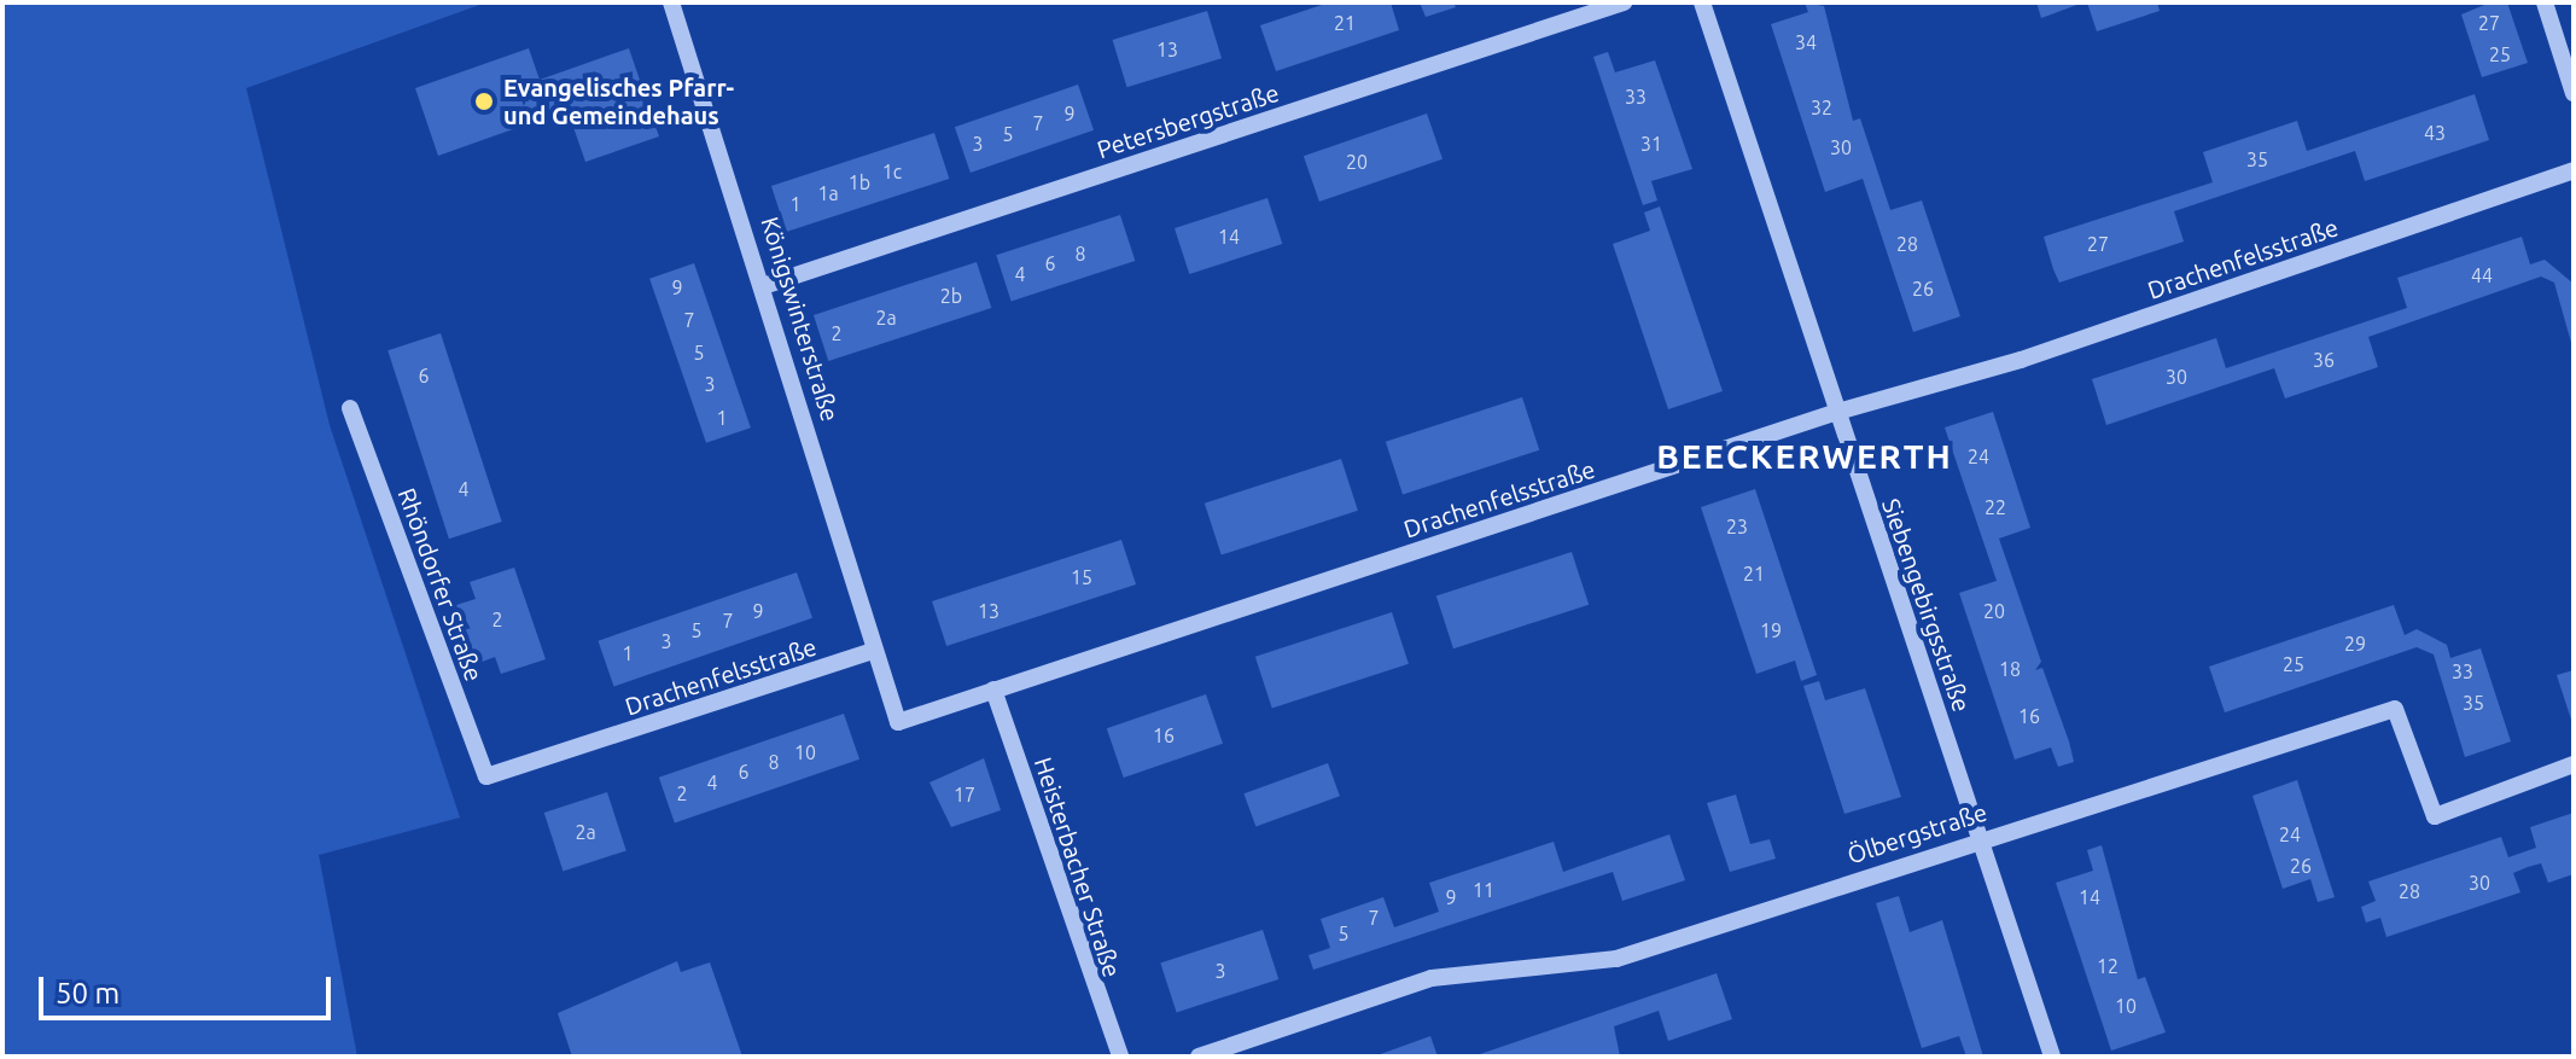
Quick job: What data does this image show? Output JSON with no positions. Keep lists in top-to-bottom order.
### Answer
{
  "streets": {
    "street": [
      "Petersbergstraße",
      "Drachenfelsstraße",
      "Königswinterstraße",
      "Rhöndorfer Straße",
      "Siebengebirgsstraße",
      "Ölbergstraße",
      "Heisterbacher Straße"
    ]
  },
  "crossings": [
    ["Petersbergstraße", "Königswinterstraße"],
    ["Drachenfelsstraße", "Königswinterstraße"],
    ["Drachenfelsstraße", "Rhöndorfer Straße"],
    ["Drachenfelsstraße", "Siebengebirgsstraße"],
    ["Drachenfelsstraße", "Heisterbacher Straße"],
    ["Siebengebirgsstraße", "Ölbergstraße"]
  ],
  "districts": ["BEECKERWERTH"],
  "places": ["Evangelisches Pfarr- und Gemeindehaus"],
  "house_numbers": [
    "21",
    "27",
    "34",
    "13",
    "25",
    "33",
    "32",
    "9",
    "7",
    "43",
    "5",
    "3",
    "31",
    "30",
    "35",
    "20",
    "1c",
    "1b",
    "1a",
    "1",
    "14",
    "28",
    "27",
    "8",
    "6",
    "4",
    "44",
    "9",
    "26",
    "2b",
    "2a",
    "7",
    "2",
    "5",
    "36",
    "6",
    "30",
    "3",
    "1",
    "24",
    "4",
    "22",
    "23",
    "21",
    "15",
    "9",
    "13",
    "20",
    "2",
    "7",
    "5",
    "19",
    "3",
    "29",
    "1",
    "25",
    "18",
    "33",
    "35",
    "16",
    "16",
    "10",
    "8",
    "6",
    "4",
    "2",
    "17",
    "2a",
    "24",
    "26",
    "30",
    "11",
    "28",
    "9",
    "14",
    "7",
    "5",
    "12",
    "3",
    "10"
  ],
  "scale_bar": "50 m"
}
